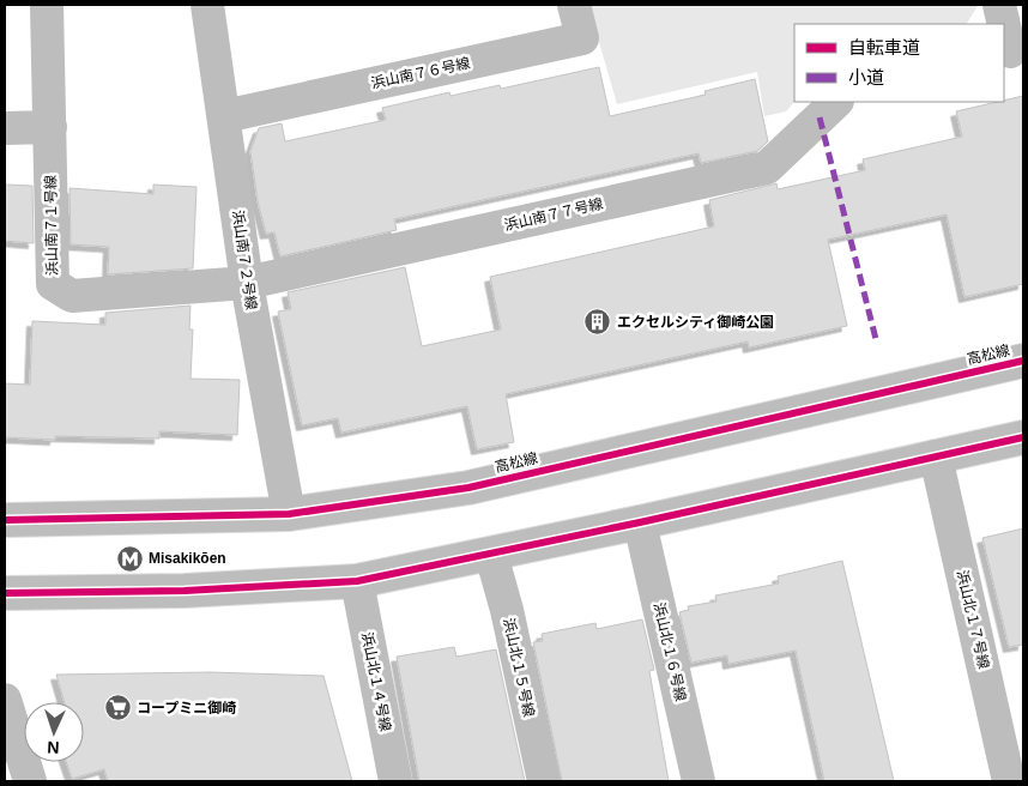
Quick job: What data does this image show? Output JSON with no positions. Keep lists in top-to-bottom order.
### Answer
{
  "streets": {
    "street": [
      "浜山南７６号線",
      "浜山南７７号線",
      "浜山南７１号線",
      "浜山南７２号線",
      "高松線",
      "浜山北１７号線",
      "浜山北１６号線",
      "浜山北１５号線",
      "浜山北１４号線"
    ]
  },
  "crossings": [
    ["浜山南７６号線", "浜山南７２号線"],
    ["浜山南７７号線", "浜山南７１号線"],
    ["浜山南７７号線", "浜山南７２号線"],
    ["浜山南７１号線", "浜山南７２号線"],
    ["浜山南７２号線", "高松線"]
  ],
  "places": {
    "building": ["エクセルシティ御崎公園"],
    "metro station": ["Misakikōen"],
    "supermarket": ["コープミニ御崎"]
  },
  "legend": ["自転車道", "小道"],
  "north": "bottom"
}
